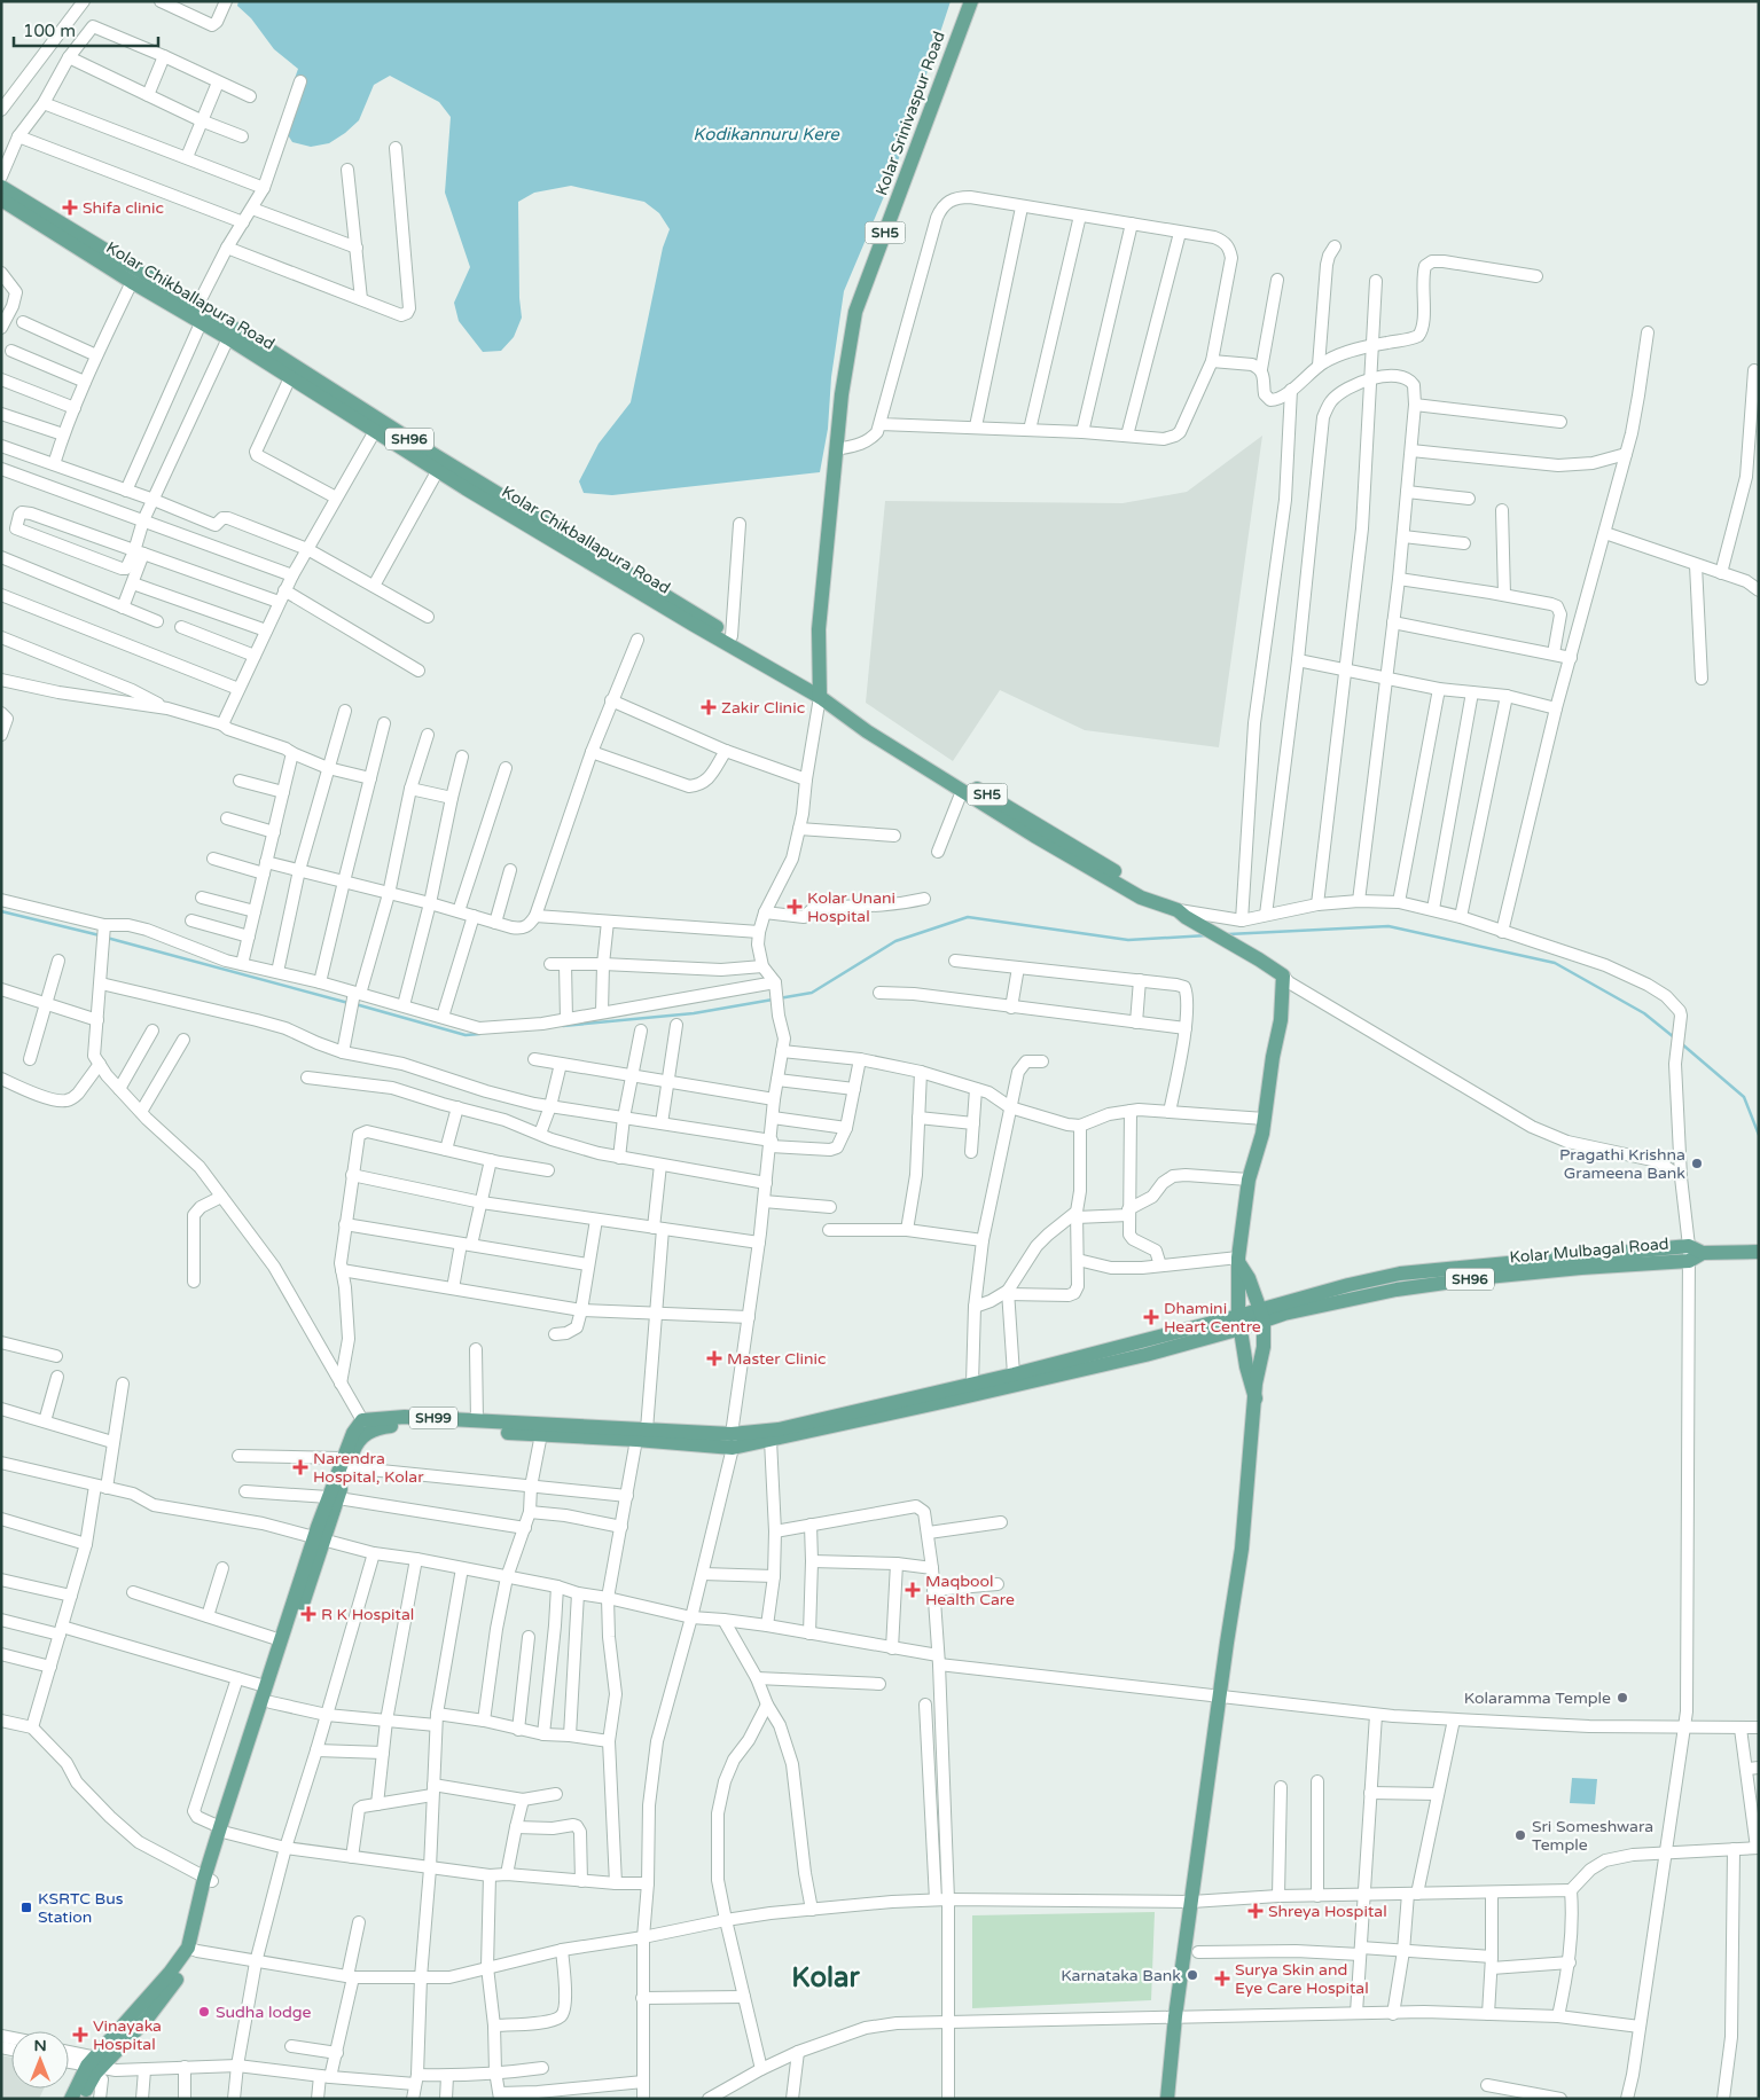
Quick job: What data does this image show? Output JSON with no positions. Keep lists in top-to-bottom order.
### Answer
{
  "streets": {
    "main road": [
      "Kolar Srinivaspur Road",
      "SH5",
      "Kolar Chikballapura Road",
      "SH96",
      "Kolar Mulbagal Road",
      "SH99"
    ]
  },
  "crossings": [
    ["Kolar Srinivaspur Road", "SH5"],
    ["Kolar Srinivaspur Road", "Kolar Chikballapura Road"],
    ["SH5", "Kolar Chikballapura Road"],
    ["SH96", "Kolar Mulbagal Road"],
    ["SH96", "SH99"]
  ],
  "districts": ["Kolar"],
  "water": ["Kodikannuru Kere"],
  "places": {
    "health": [
      "Shifa clinic",
      "Zakir Clinic",
      "Kolar Unani Hospital",
      "Dhamini Heart Centre",
      "Master Clinic",
      "Narendra Hospital, Kolar",
      "Maqbool Health Care",
      "R K Hospital",
      "Shreya Hospital",
      "Surya Skin and Eye Care Hospital",
      "Vinayaka Hospital"
    ],
    "other": [
      "Pragathi Krishna Grameena Bank",
      "Kolaramma Temple",
      "Sri Someshwara Temple",
      "Karnataka Bank",
      "Sudha lodge"
    ],
    "transit": ["KSRTC Bus Station"]
  },
  "scale_bar": "100 m",
  "north": "top"
}
